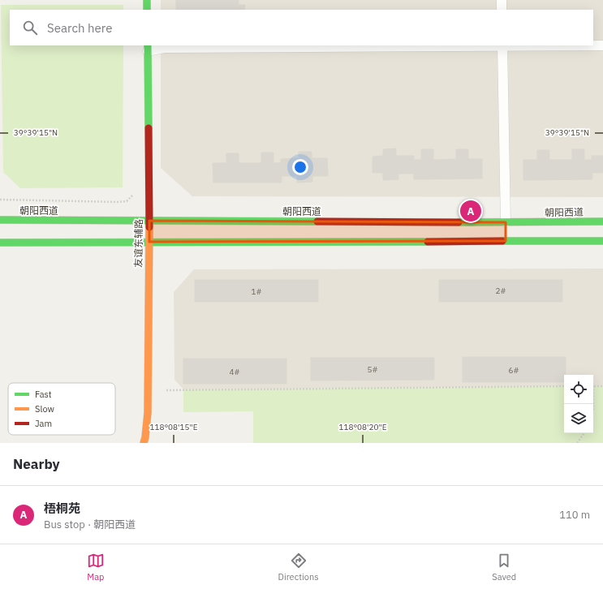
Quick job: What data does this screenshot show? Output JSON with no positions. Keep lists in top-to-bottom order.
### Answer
{
  "streets": {
    "main road": ["朝阳西道", "友谊东辅路"]
  },
  "crossings": [
    ["朝阳西道", "友谊东辅路"]
  ],
  "house_numbers": [
    "2#",
    "1#",
    "5#",
    "6#",
    "4#"
  ],
  "legend": ["Fast", "Slow", "Jam"],
  "page": {
    "search": "Search here",
    "pins": "A",
    "heading": "Nearby",
    "list": [
      {
        "mark": "A",
        "name": "梧桐苑",
        "note": "Bus stop · 朝阳西道",
        "value": "110 m"
      }
    ],
    "nav": ["Map", "Directions", "Saved"]
  },
  "coordinates": ["39°39'15\"N", "118°08'15\"E", "118°08'20\"E"]
}
